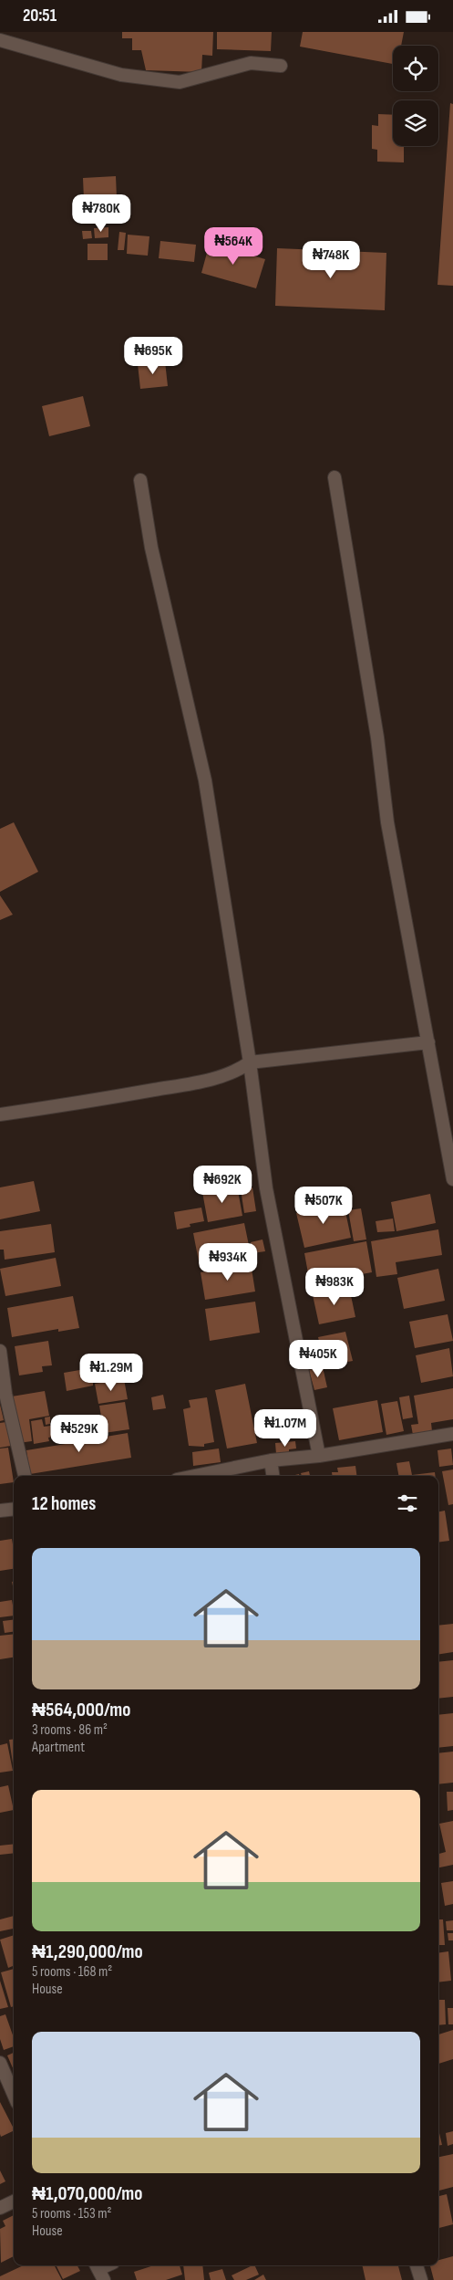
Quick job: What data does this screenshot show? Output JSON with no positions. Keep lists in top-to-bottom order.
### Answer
{
  "page": {
    "status": "20:51",
    "price": [
      "₦780K",
      "₦564K",
      "₦748K",
      "₦695K",
      "₦692K",
      "₦507K",
      "₦934K",
      "₦983K",
      "₦405K",
      "₦1.29M",
      "₦1.07M",
      "₦529K"
    ],
    "heading": "12 homes",
    "list": [
      {
        "name": "₦564,000/mo",
        "note": "3 rooms · 86 m² · Apartment"
      },
      {
        "name": "₦1,290,000/mo",
        "note": "5 rooms · 168 m² · House"
      },
      {
        "name": "₦1,070,000/mo",
        "note": "5 rooms · 153 m² · House"
      }
    ]
  }
}
